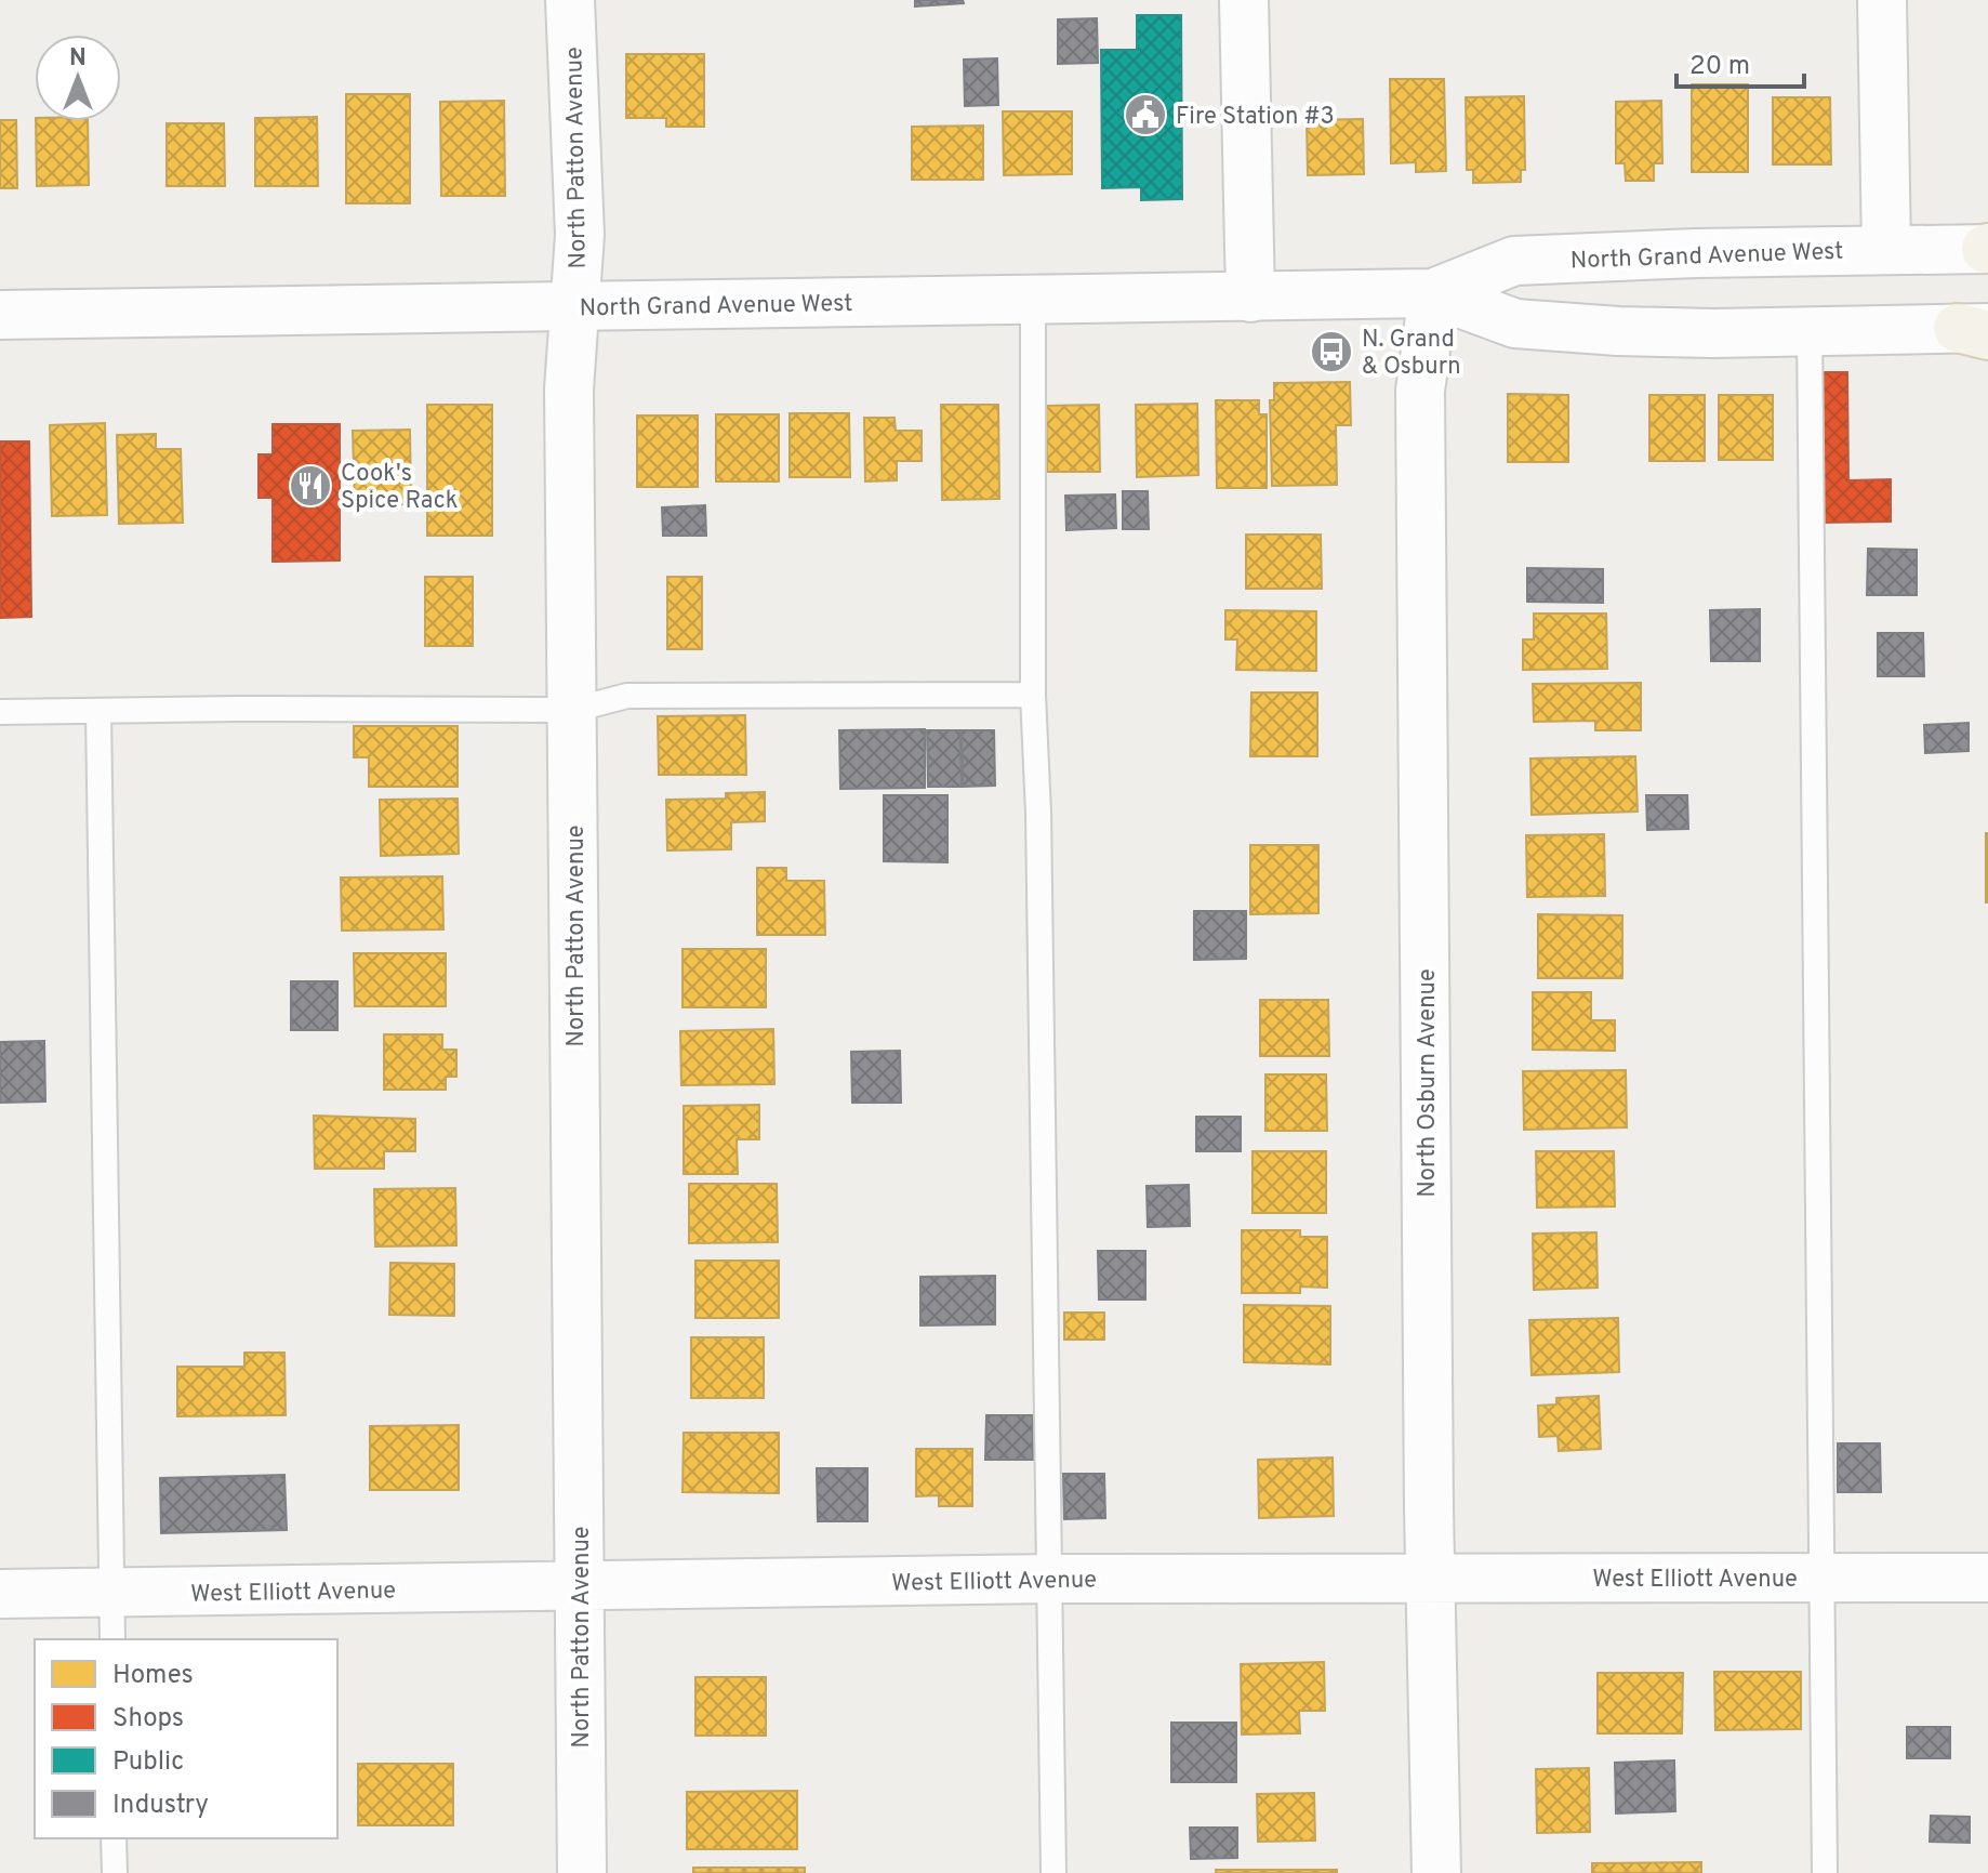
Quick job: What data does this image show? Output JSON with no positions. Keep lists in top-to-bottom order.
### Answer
{
  "streets": {
    "street": [
      "North Patton Avenue",
      "North Grand Avenue West",
      "North Osburn Avenue",
      "West Elliott Avenue"
    ]
  },
  "crossings": [
    ["North Patton Avenue", "North Grand Avenue West"],
    ["North Patton Avenue", "West Elliott Avenue"],
    ["North Grand Avenue West", "North Osburn Avenue"],
    ["North Osburn Avenue", "West Elliott Avenue"]
  ],
  "places": {
    "public building": ["Fire Station #3"],
    "bus stop": ["N. Grand & Osburn"],
    "restaurant": ["Cook's Spice Rack"]
  },
  "legend": [
    "Homes",
    "Shops",
    "Public",
    "Industry"
  ],
  "scale_bar": "20 m",
  "north": "top"
}
